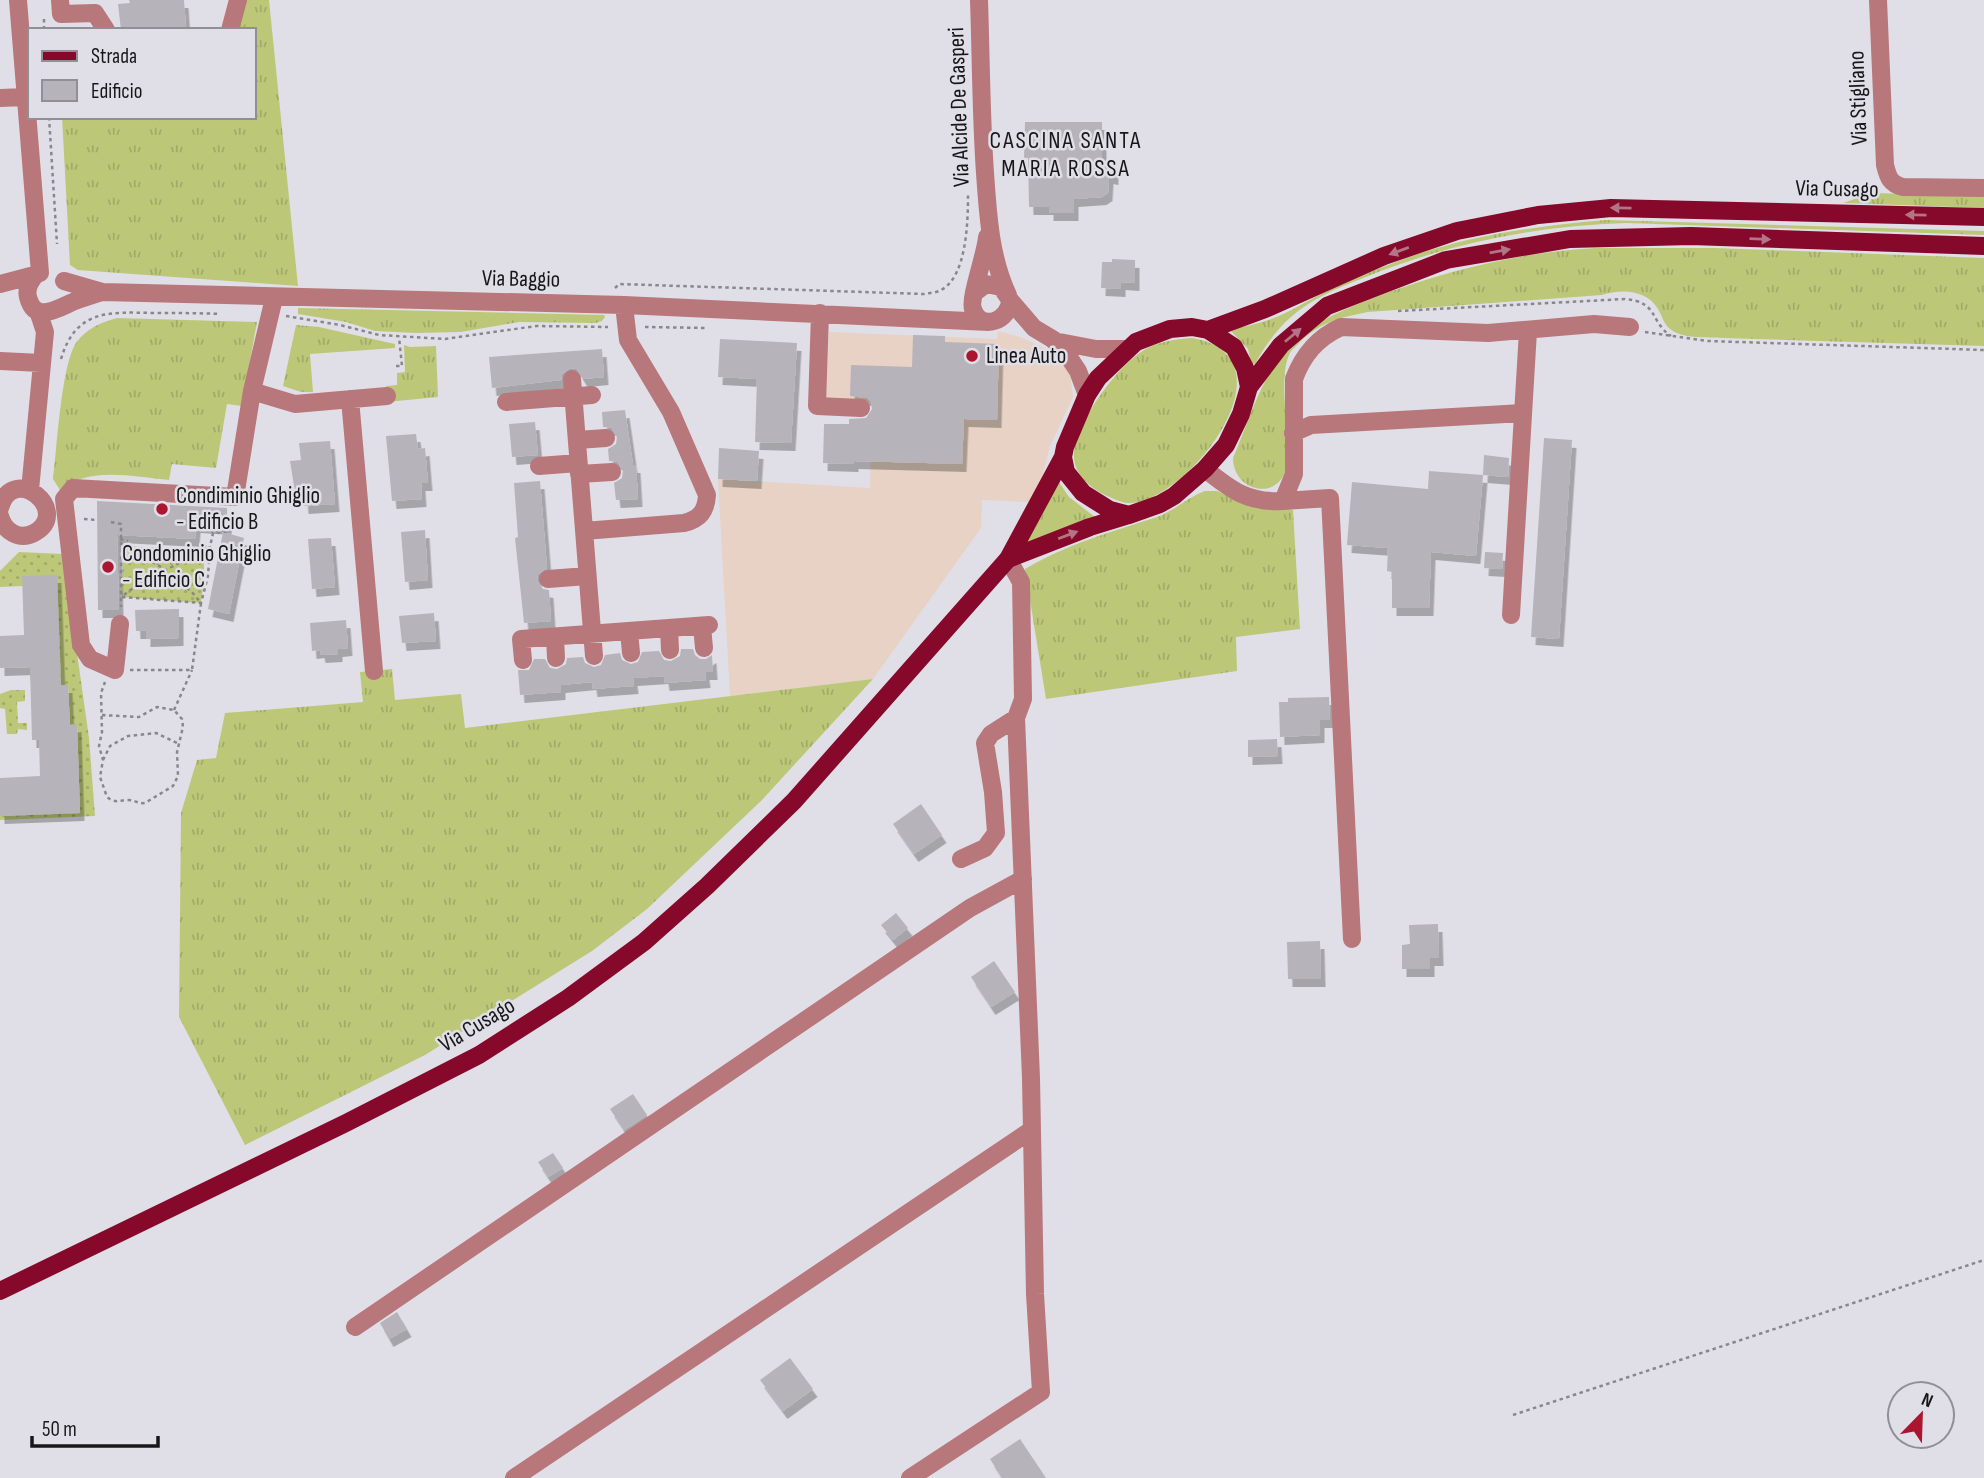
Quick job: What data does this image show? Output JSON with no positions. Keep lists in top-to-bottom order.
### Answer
{
  "streets": {
    "main road": ["Via Cusago"],
    "street": ["Via Stigliano", "Via Alcide De Gasperi", "Via Baggio"]
  },
  "crossings": [
    ["Via Alcide De Gasperi", "Via Baggio"],
    ["Via Cusago", "Via Baggio"]
  ],
  "districts": ["CASCINA SANTA MARIA ROSSA"],
  "places": ["Linea Auto", "Condiminio Ghiglio - Edificio B", "Condominio Ghiglio - Edificio C"],
  "legend": ["Strada", "Edificio"],
  "scale_bar": "50 m",
  "north": "top right"
}
